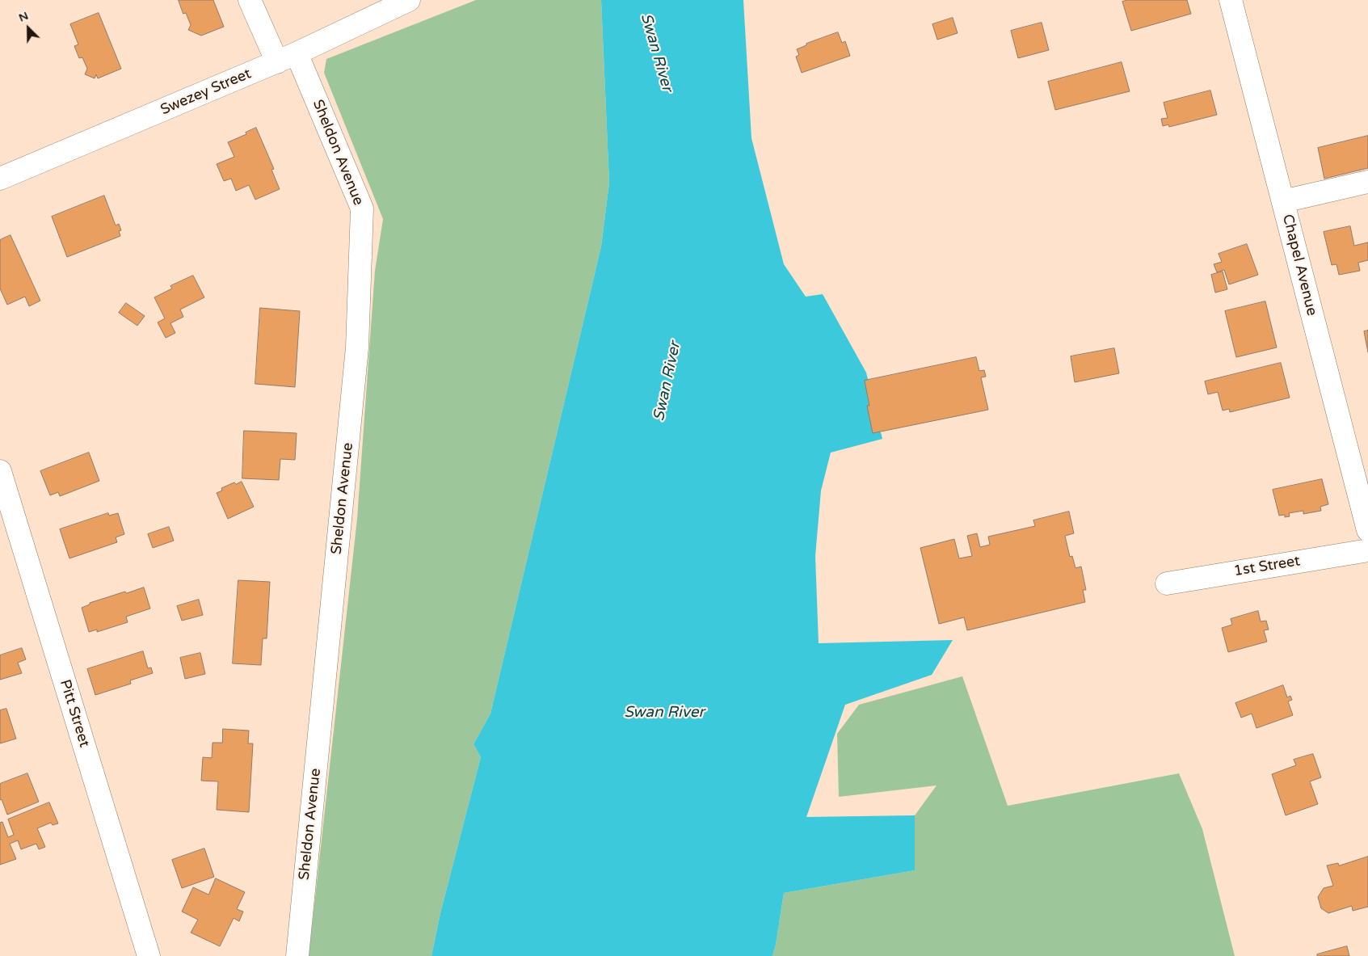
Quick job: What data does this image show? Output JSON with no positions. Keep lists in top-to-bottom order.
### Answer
{
  "streets": {
    "street": [
      "Swezey Street",
      "Sheldon Avenue",
      "Chapel Avenue",
      "1st Street",
      "Pitt Street"
    ]
  },
  "crossings": [
    ["Swezey Street", "Sheldon Avenue"]
  ],
  "water": ["Swan River"],
  "north": "top left"
}
